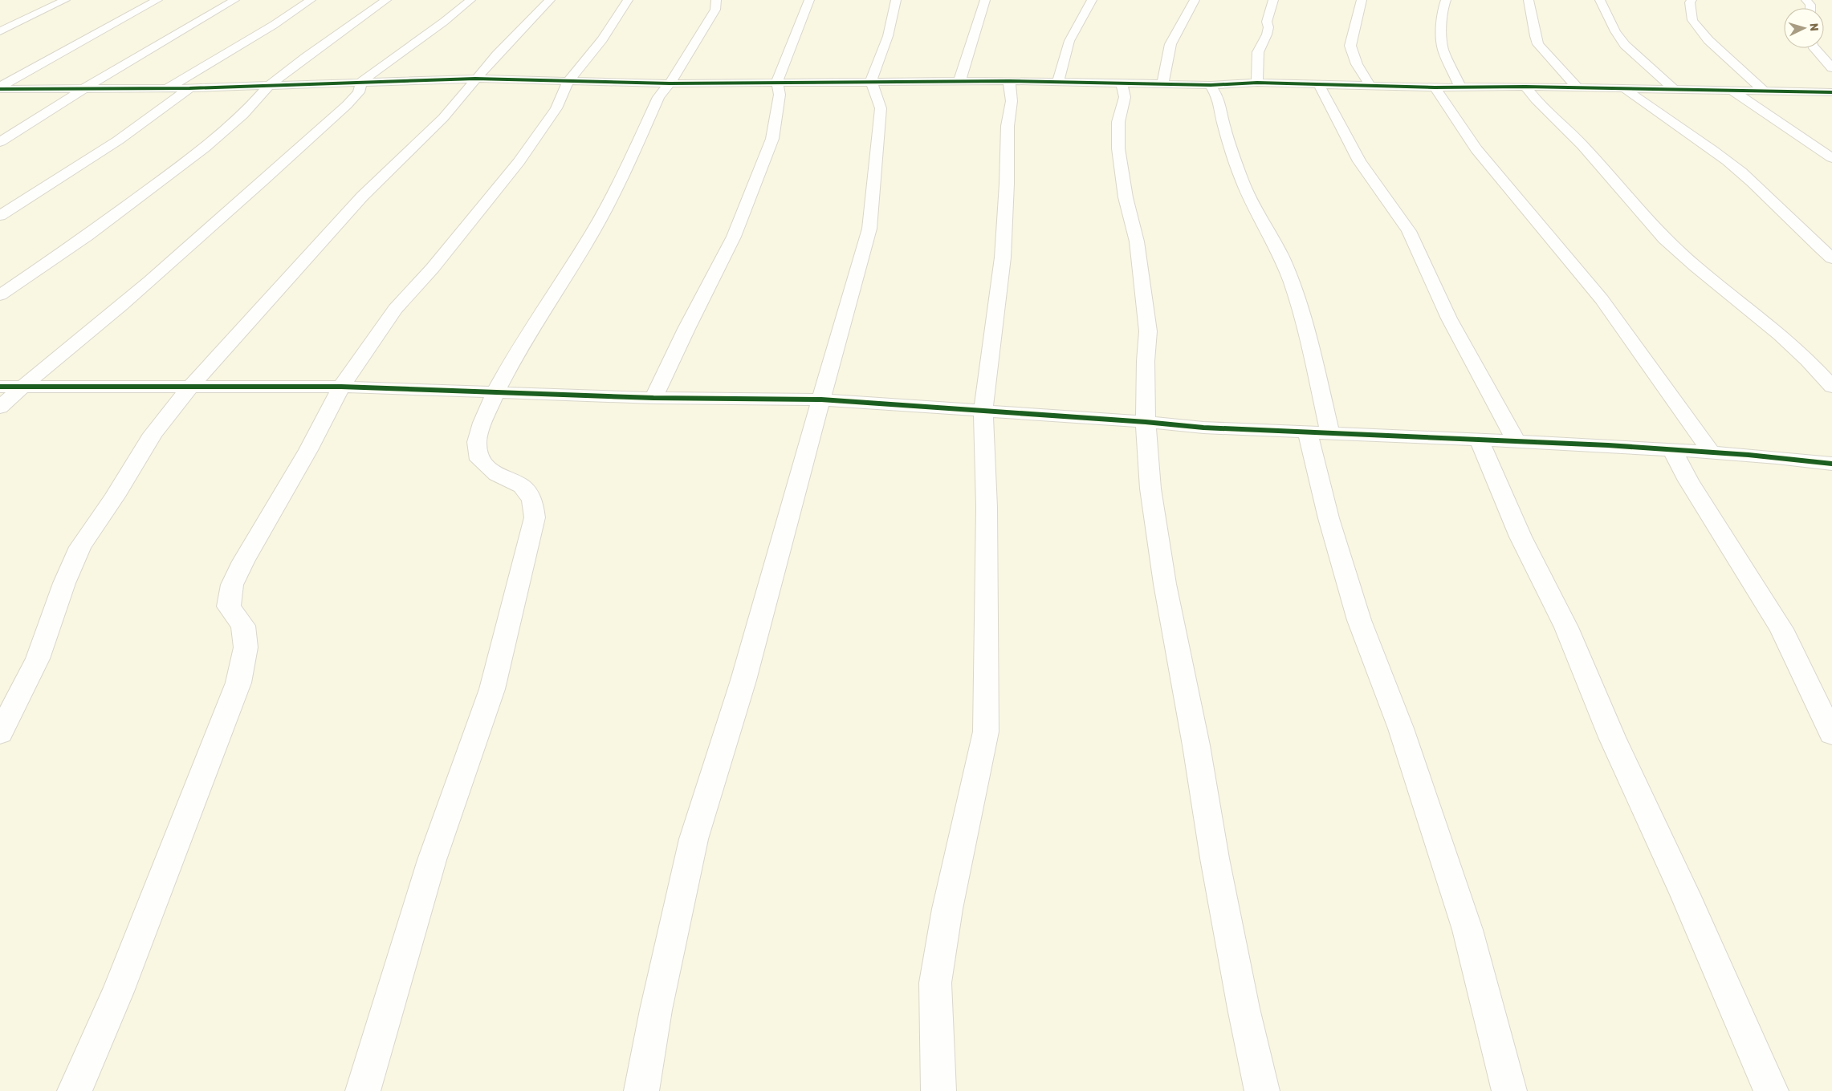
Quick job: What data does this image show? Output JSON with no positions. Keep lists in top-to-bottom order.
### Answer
{
  "north": "right"
}
